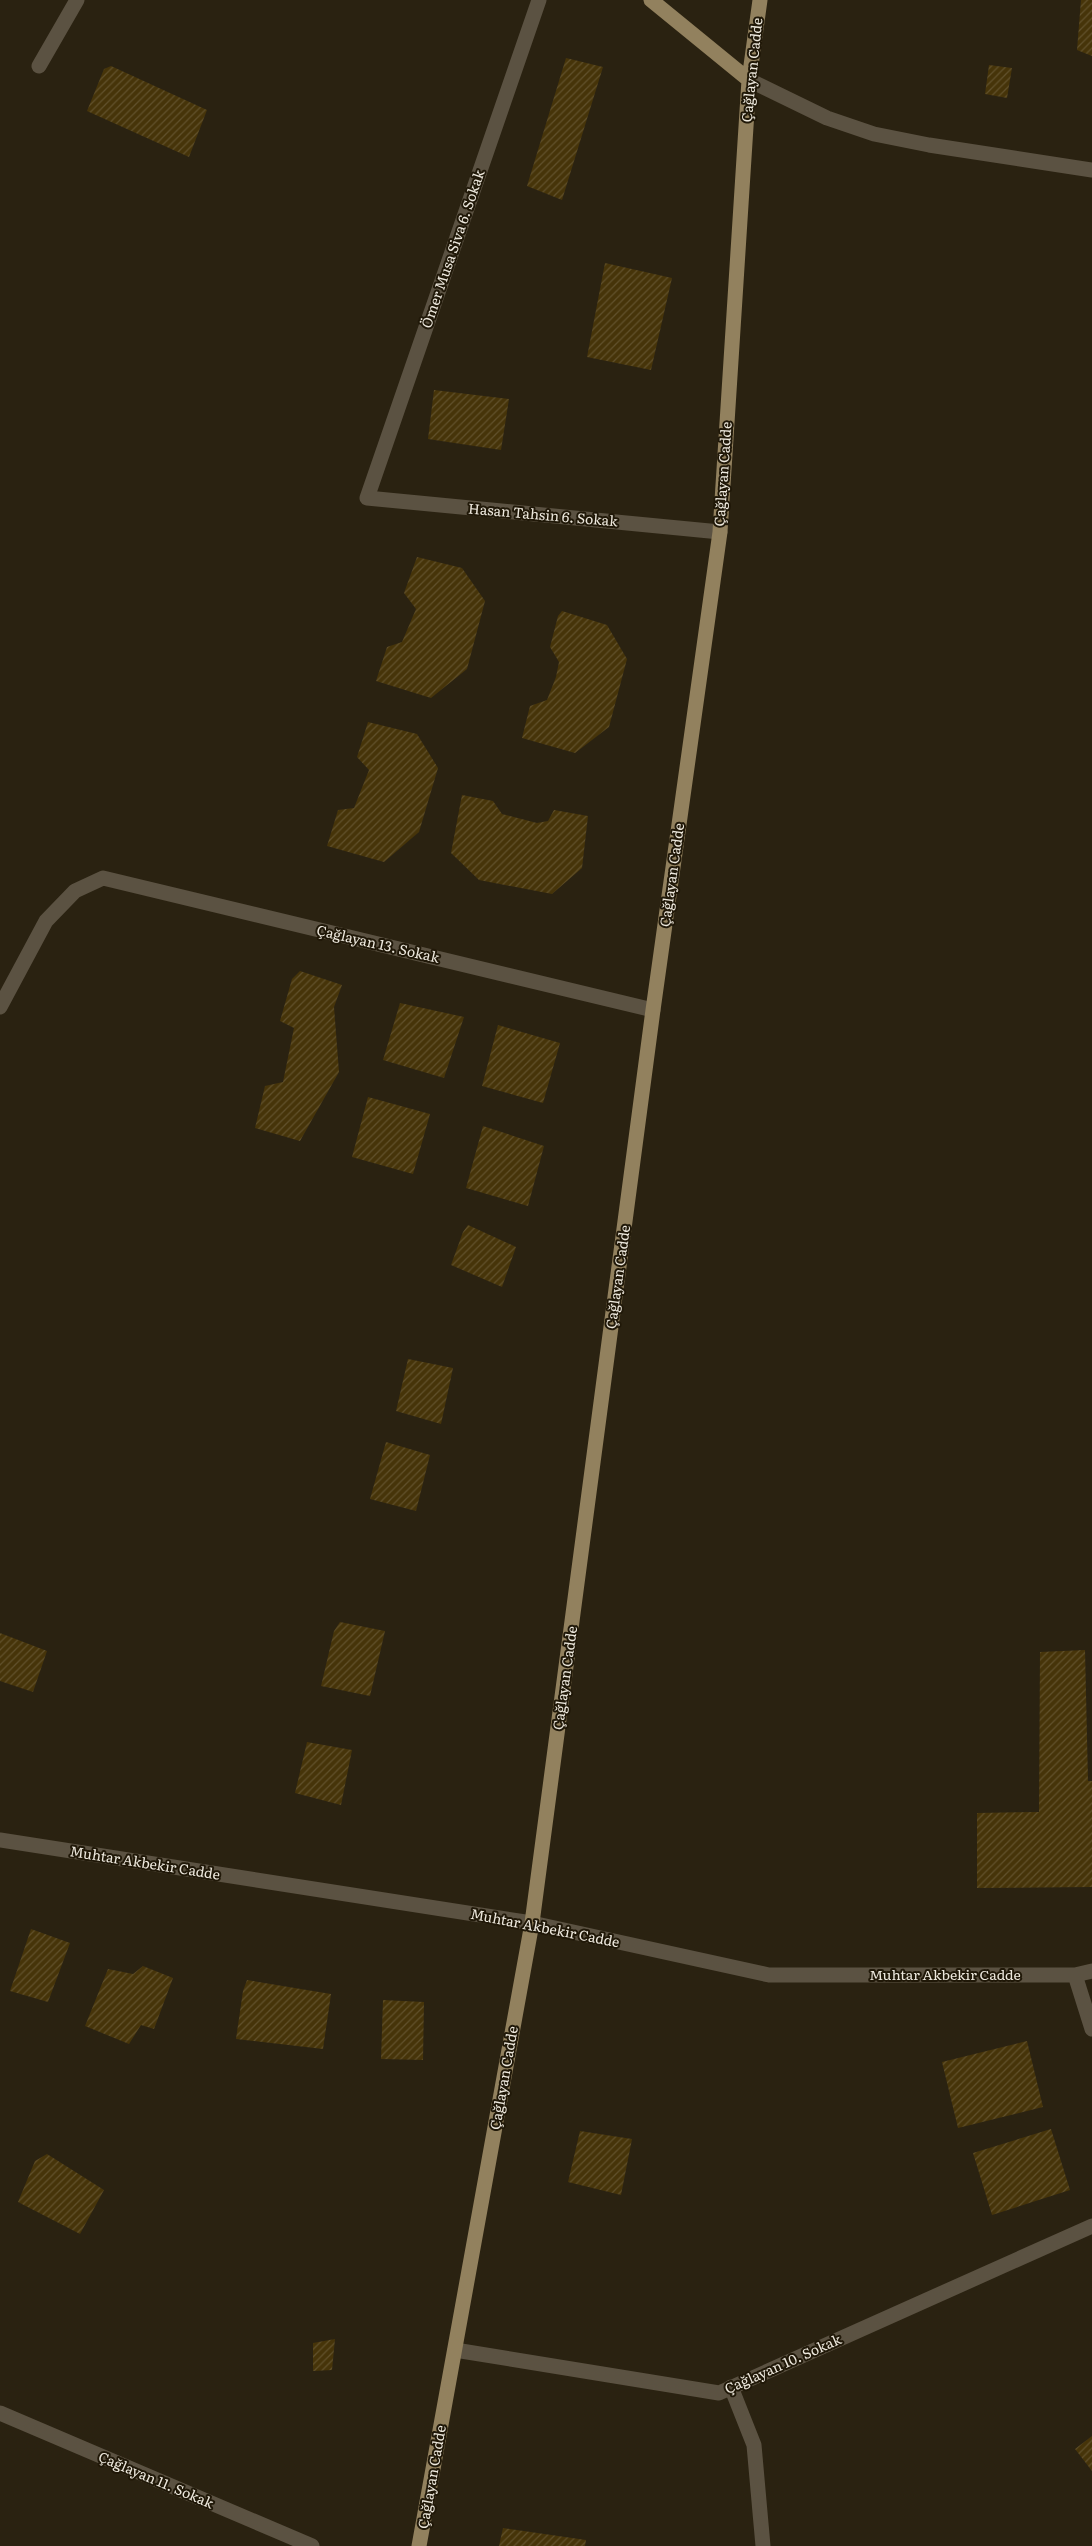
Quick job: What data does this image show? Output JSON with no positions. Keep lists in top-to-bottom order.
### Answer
{
  "streets": {
    "main road": ["Çağlayan Cadde"],
    "street": [
      "Ömer Musa Siva 6. Sokak",
      "Hasan Tahsin 6. Sokak",
      "Çağlayan 13. Sokak",
      "Muhtar Akbekir Cadde",
      "Çağlayan 10. Sokak",
      "Çağlayan 11. Sokak"
    ]
  },
  "crossings": [
    ["Çağlayan Cadde", "Hasan Tahsin 6. Sokak"],
    ["Çağlayan Cadde", "Çağlayan 13. Sokak"],
    ["Çağlayan Cadde", "Muhtar Akbekir Cadde"],
    ["Çağlayan Cadde", "Çağlayan 10. Sokak"],
    ["Ömer Musa Siva 6. Sokak", "Hasan Tahsin 6. Sokak"]
  ]
}
